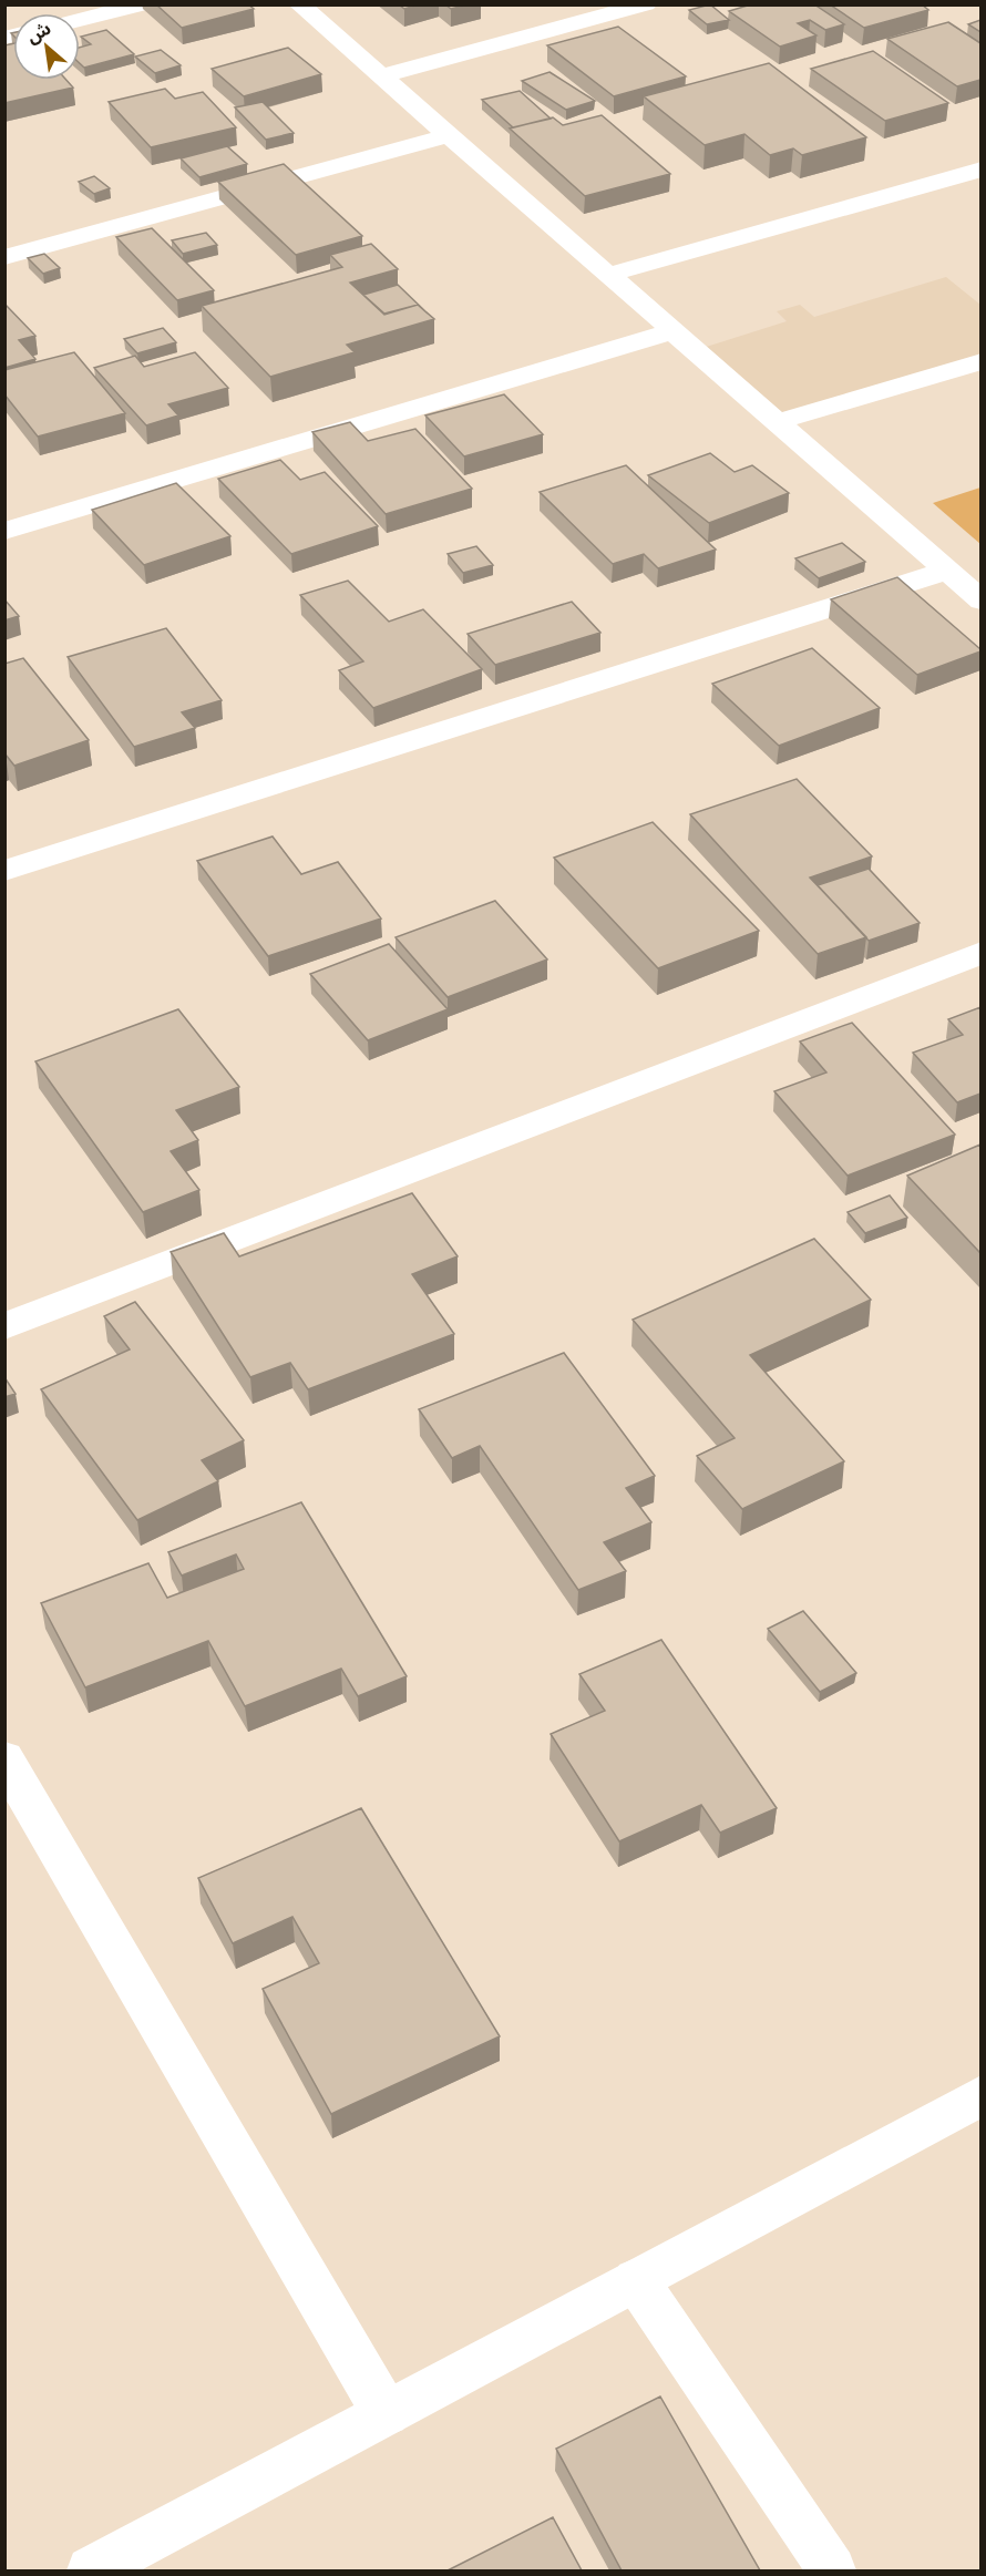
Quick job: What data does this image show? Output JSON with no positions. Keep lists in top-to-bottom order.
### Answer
{
  "north": "top left"
}
